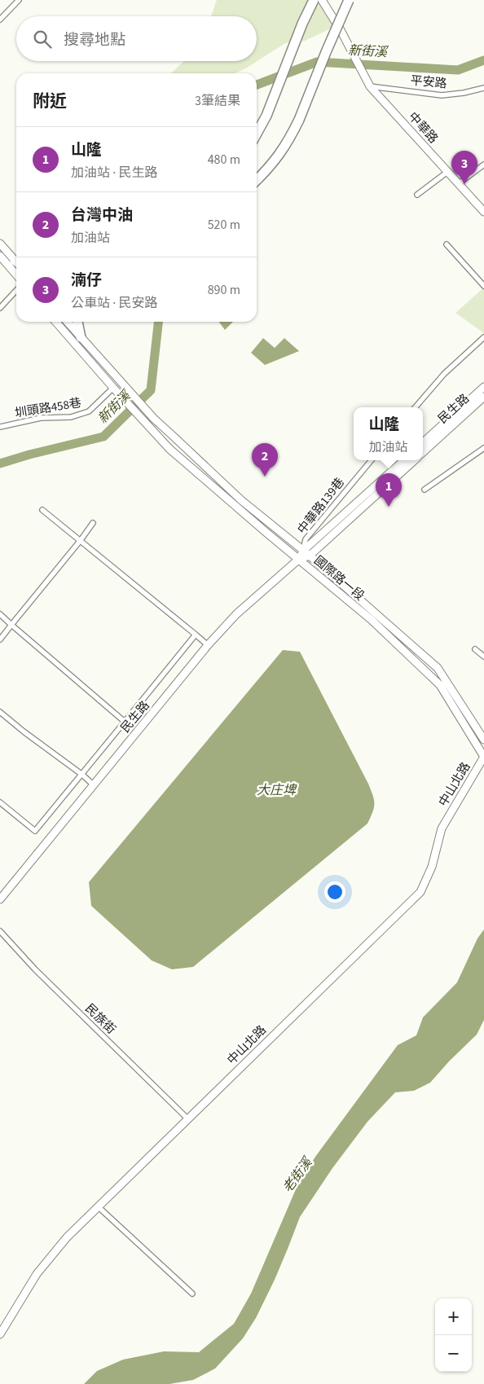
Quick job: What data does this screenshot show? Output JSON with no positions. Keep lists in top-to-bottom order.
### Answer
{
  "streets": {
    "main road": [
      "中華路",
      "民生路",
      "國際路一段",
      "中山北路"
    ],
    "street": [
      "平安路",
      "圳頭路458巷",
      "中華路139巷",
      "民族街"
    ]
  },
  "crossings": [
    ["平安路", "中華路"],
    ["圳頭路458巷", "國際路一段"],
    ["民生路", "中華路139巷"],
    ["民生路", "國際路一段"],
    ["中華路139巷", "國際路一段"],
    ["國際路一段", "中山北路"],
    ["中山北路", "民族街"]
  ],
  "water": ["新街溪", "大庄埤", "老街溪"],
  "page": {
    "search": "搜尋地點",
    "heading": ["附近", "3筆結果"],
    "list": [
      {
        "mark": "1",
        "name": "山隆",
        "note": "加油站 · 民生路",
        "value": "480 m"
      },
      {
        "mark": "2",
        "name": "台灣中油",
        "note": "加油站",
        "value": "520 m"
      },
      {
        "mark": "3",
        "name": "湳仔",
        "note": "公車站 · 民安路",
        "value": "890 m"
      }
    ],
    "pins": ["3", "2", "1"],
    "popup": ["山隆", "加油站"],
    "map_buttons": ["+", "−"]
  }
}
